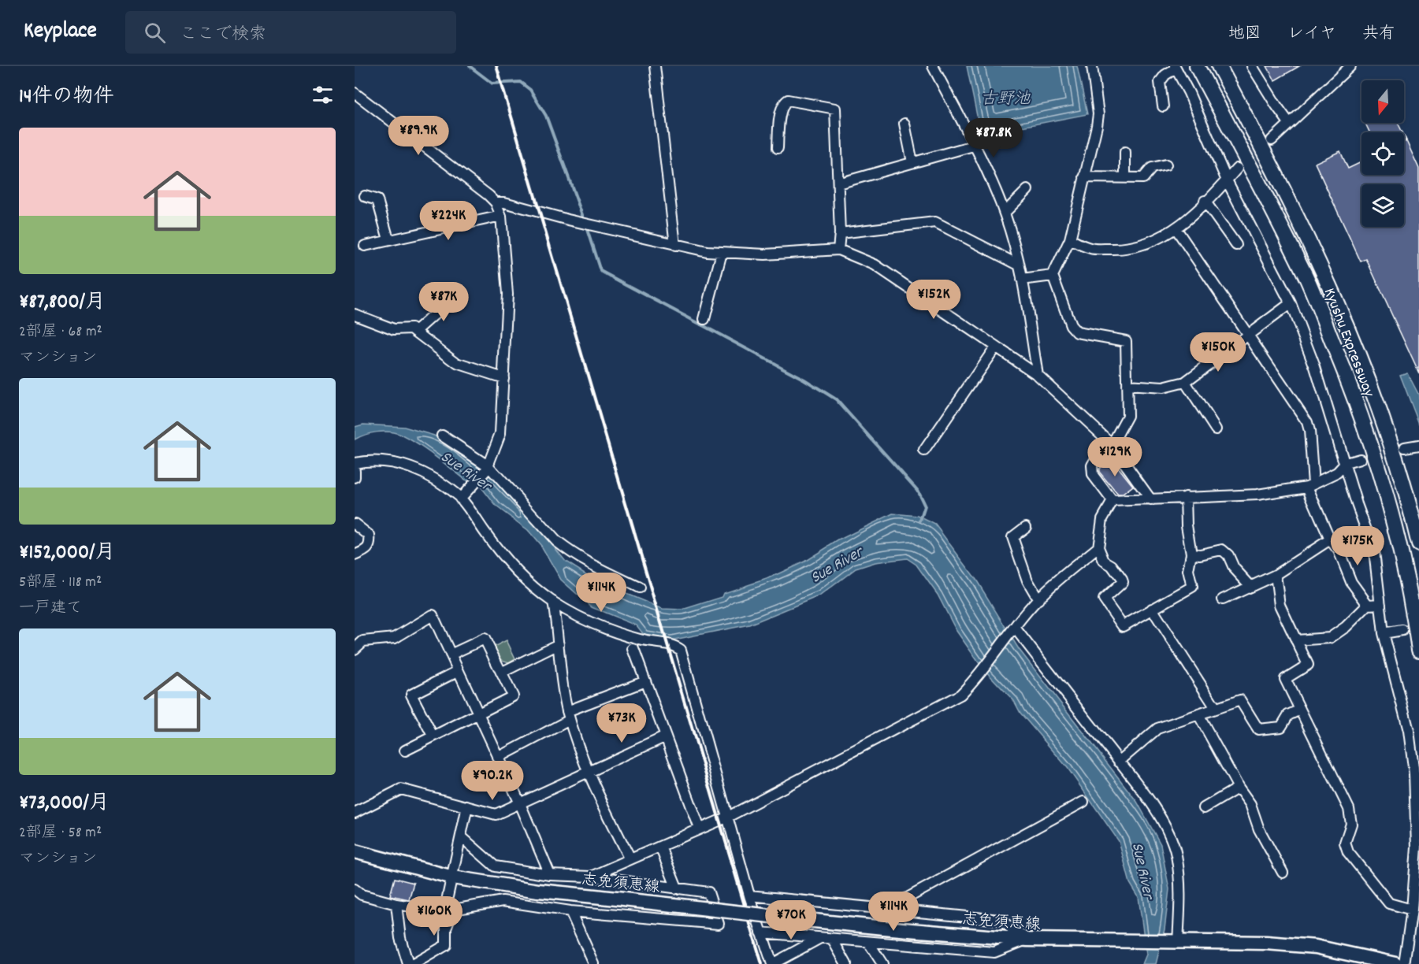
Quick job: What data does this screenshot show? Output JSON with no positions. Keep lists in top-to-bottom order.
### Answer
{
  "streets": {
    "highway": ["Kyushu Expressway"],
    "main road": ["志免須恵線"]
  },
  "water": ["古野池", "Sue River"],
  "north": "bottom",
  "page": {
    "header": "Keyplace",
    "search": "ここで検索",
    "nav": ["地図", "レイヤ", "共有"],
    "heading": "14件の物件",
    "price": [
      "¥89.9K",
      "¥87.8K",
      "¥224K",
      "¥152K",
      "¥87K",
      "¥150K",
      "¥129K",
      "¥175K",
      "¥114K",
      "¥73K",
      "¥90.2K",
      "¥114K",
      "¥160K",
      "¥70K"
    ],
    "list": [
      {
        "name": "¥87,800/月",
        "note": "2部屋 · 68 m² · マンション"
      },
      {
        "name": "¥152,000/月",
        "note": "5部屋 · 118 m² · 一戸建て"
      },
      {
        "name": "¥73,000/月",
        "note": "2部屋 · 58 m² · マンション"
      }
    ]
  }
}
